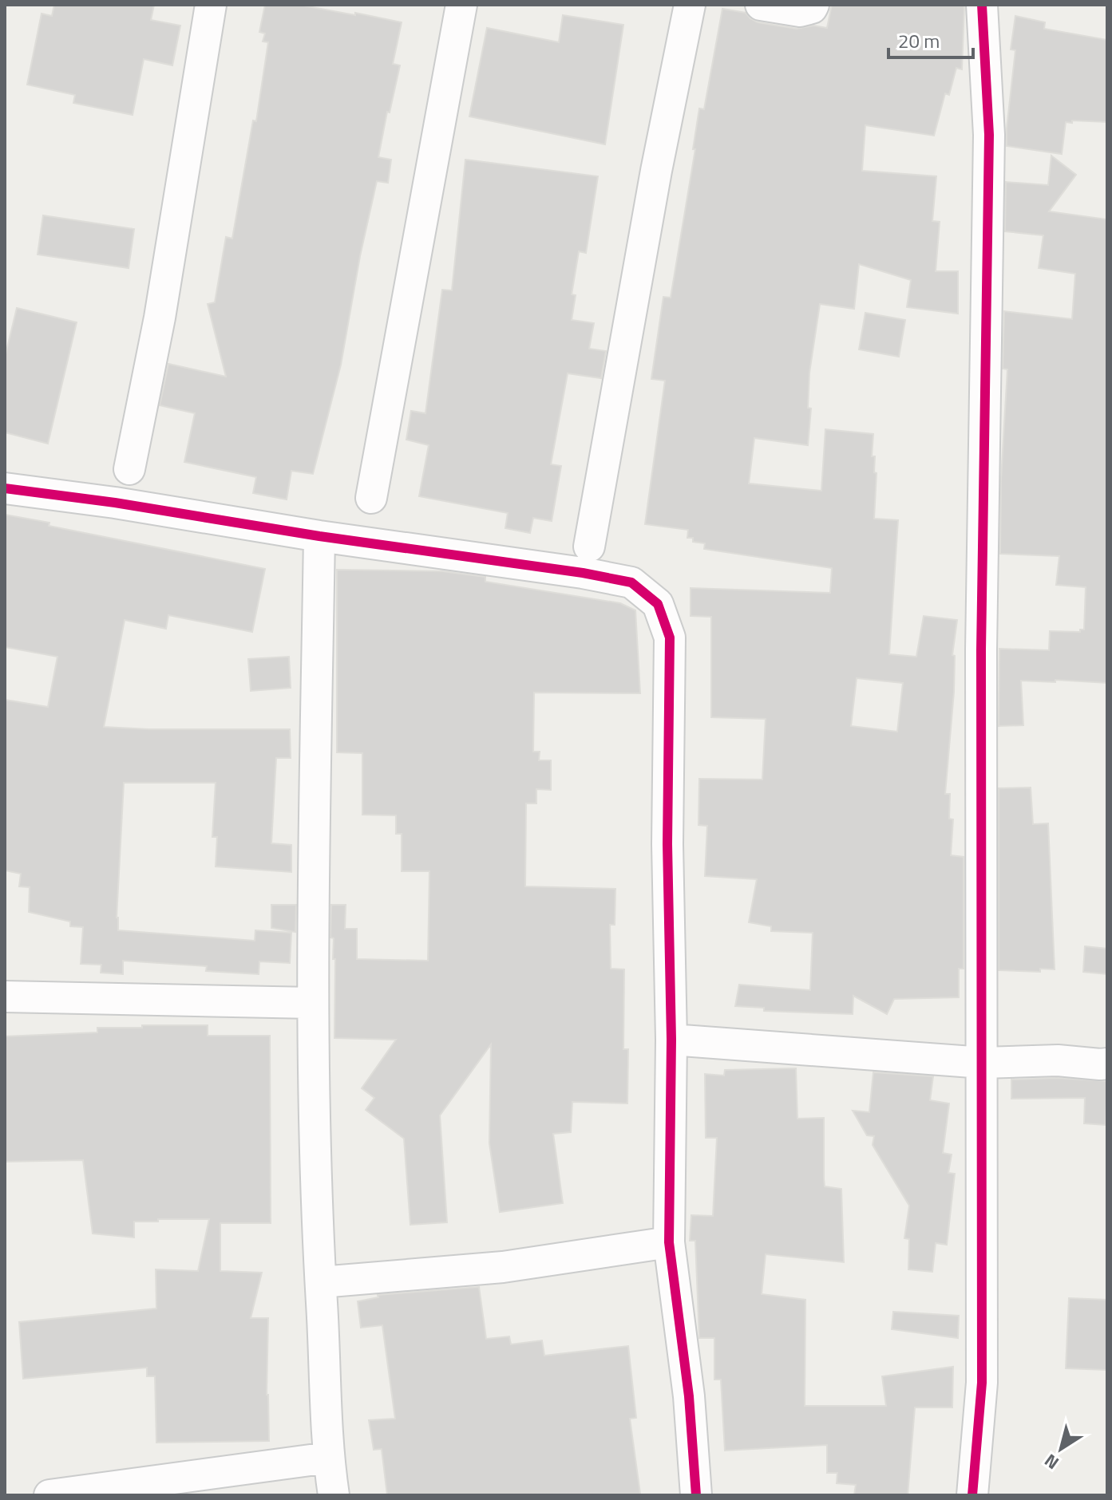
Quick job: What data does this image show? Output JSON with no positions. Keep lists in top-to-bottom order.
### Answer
{
  "scale_bar": "20 m",
  "north": "bottom left"
}
